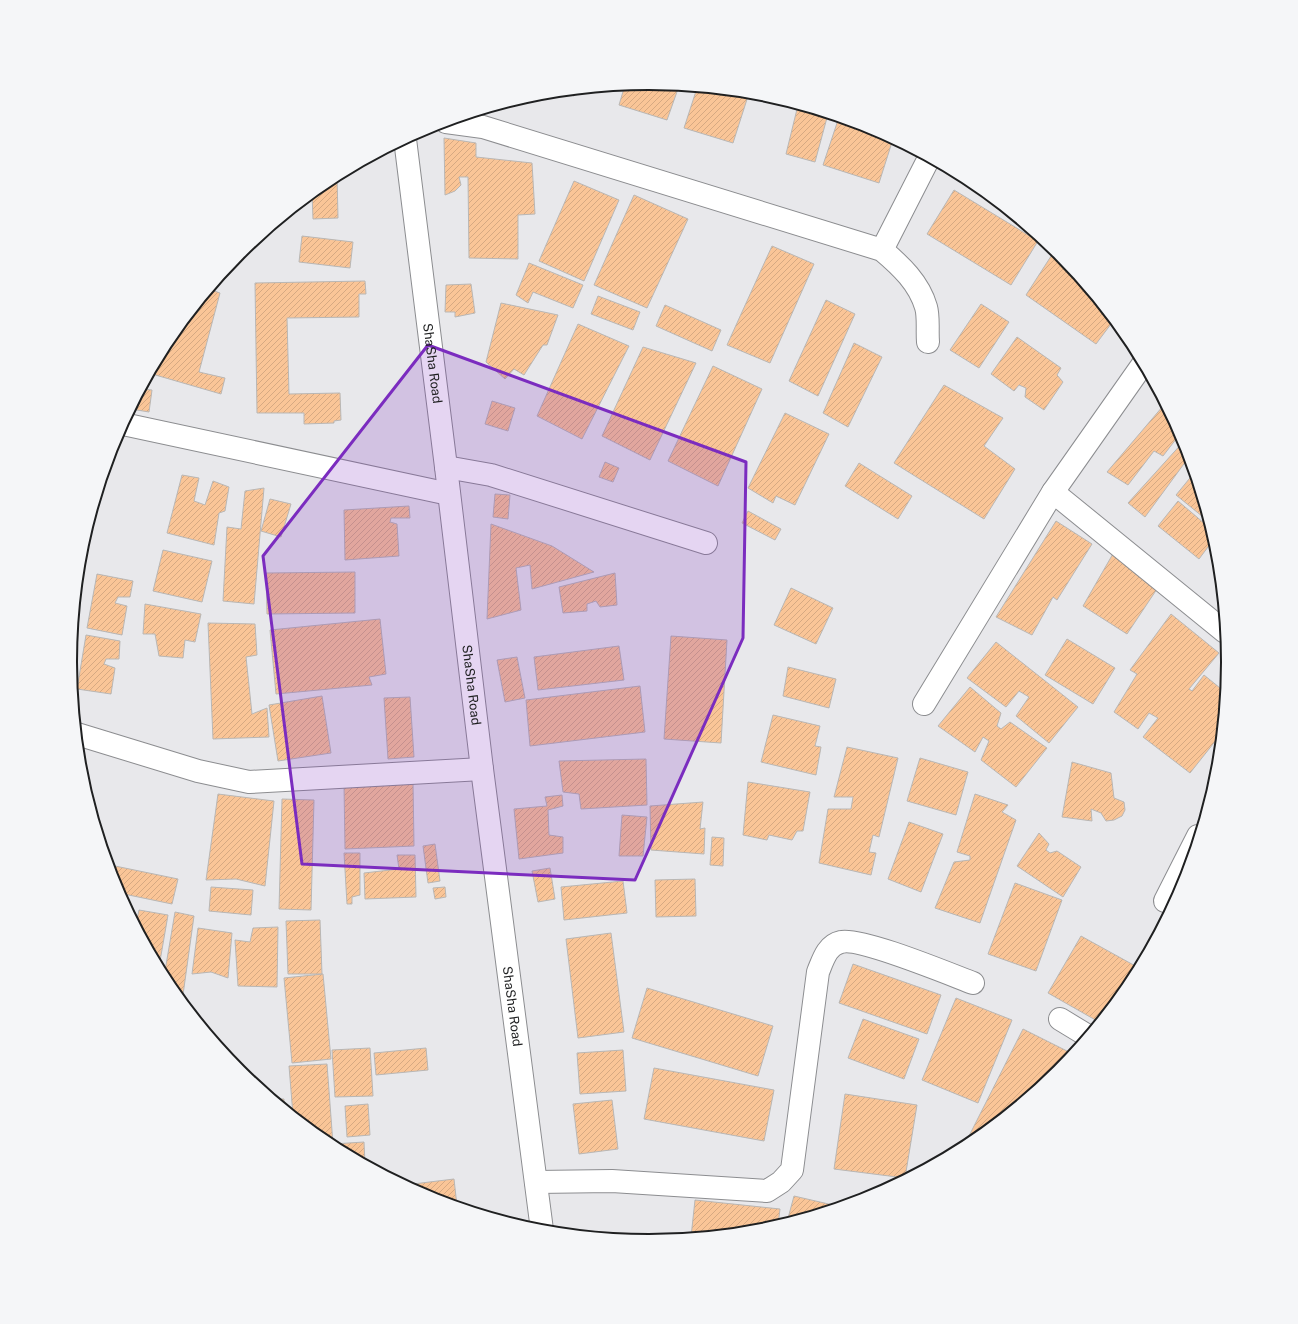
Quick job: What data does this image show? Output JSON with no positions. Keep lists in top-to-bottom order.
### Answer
{
  "streets": {
    "street": ["ShaSha Road"]
  }
}
